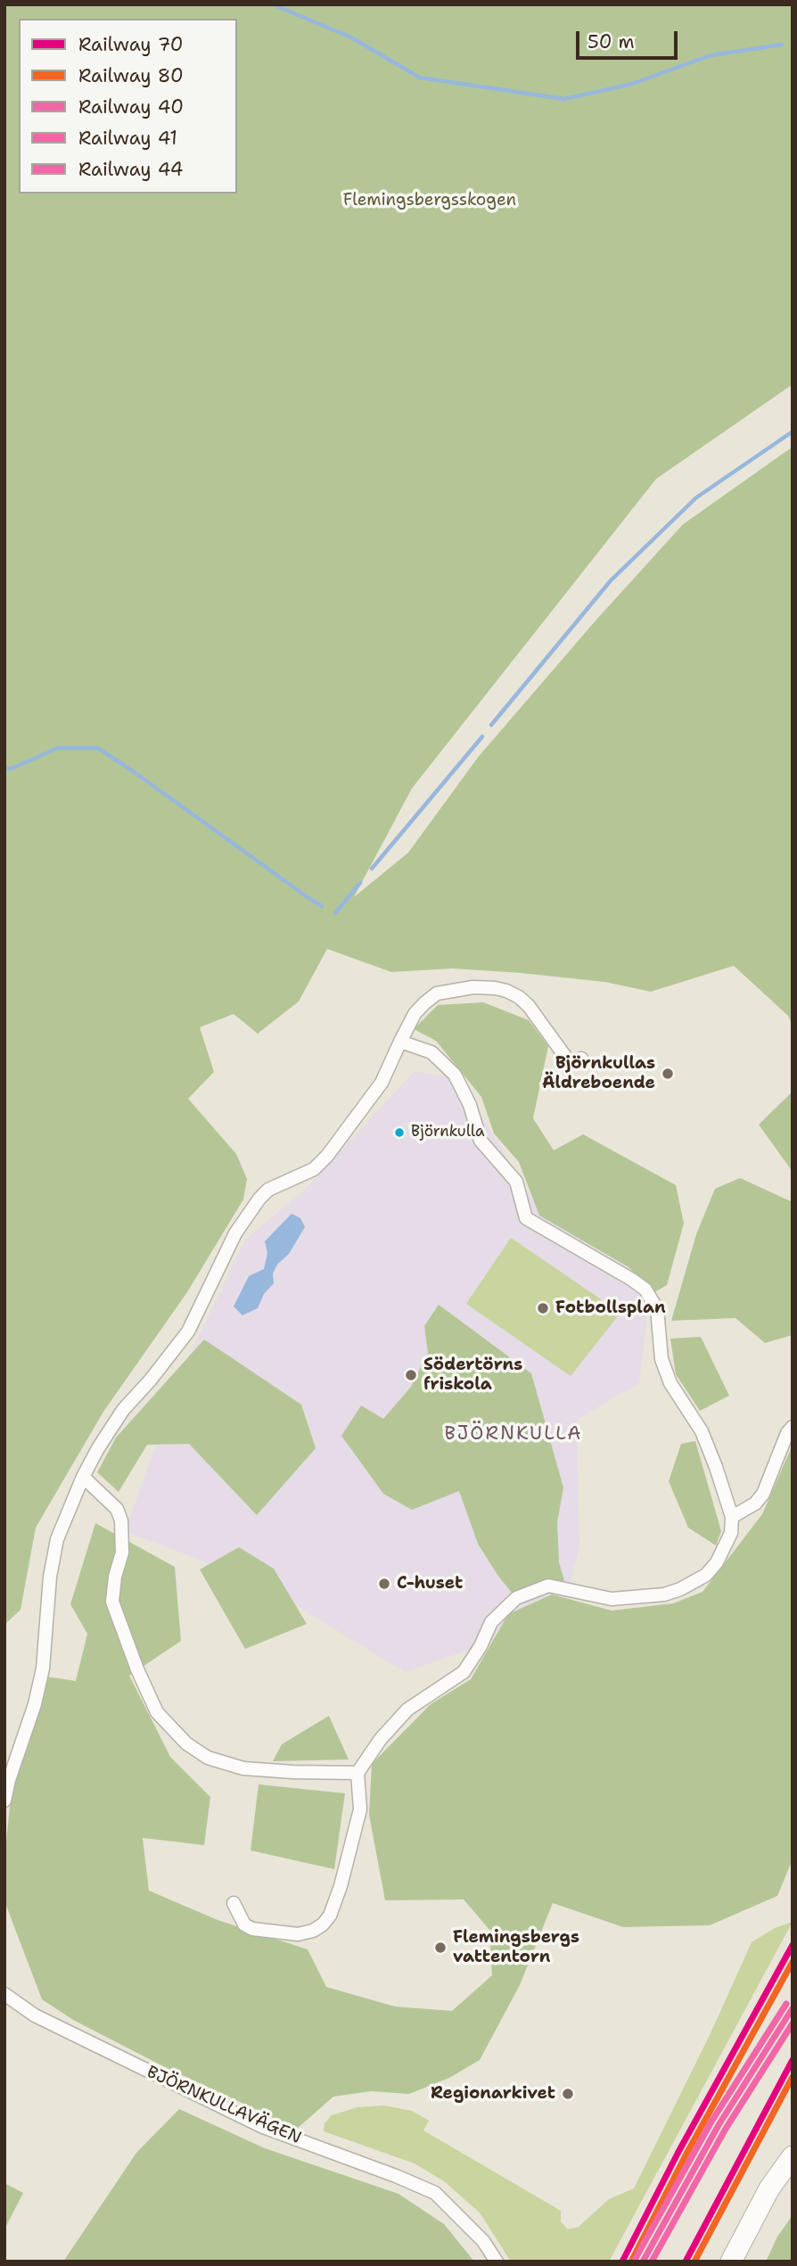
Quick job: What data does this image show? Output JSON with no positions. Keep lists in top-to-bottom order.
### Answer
{
  "streets": {
    "street": ["BJÖRNKULLAVÄGEN"]
  },
  "districts": ["BJÖRNKULLA"],
  "parks": ["Flemingsbergsskogen"],
  "places": [
    "Björnkullas Äldreboende",
    "Björnkulla",
    "Fotbollsplan",
    "Södertörns friskola",
    "C-huset",
    "Flemingsbergs vattentorn",
    "Regionarkivet"
  ],
  "lines": [
    "rail line 70",
    "rail line 80",
    "rail line 44",
    "rail line 40",
    "rail line 41"
  ],
  "legend": [
    "Railway 70",
    "Railway 80",
    "Railway 40",
    "Railway 41",
    "Railway 44"
  ],
  "scale_bar": "50 m"
}
